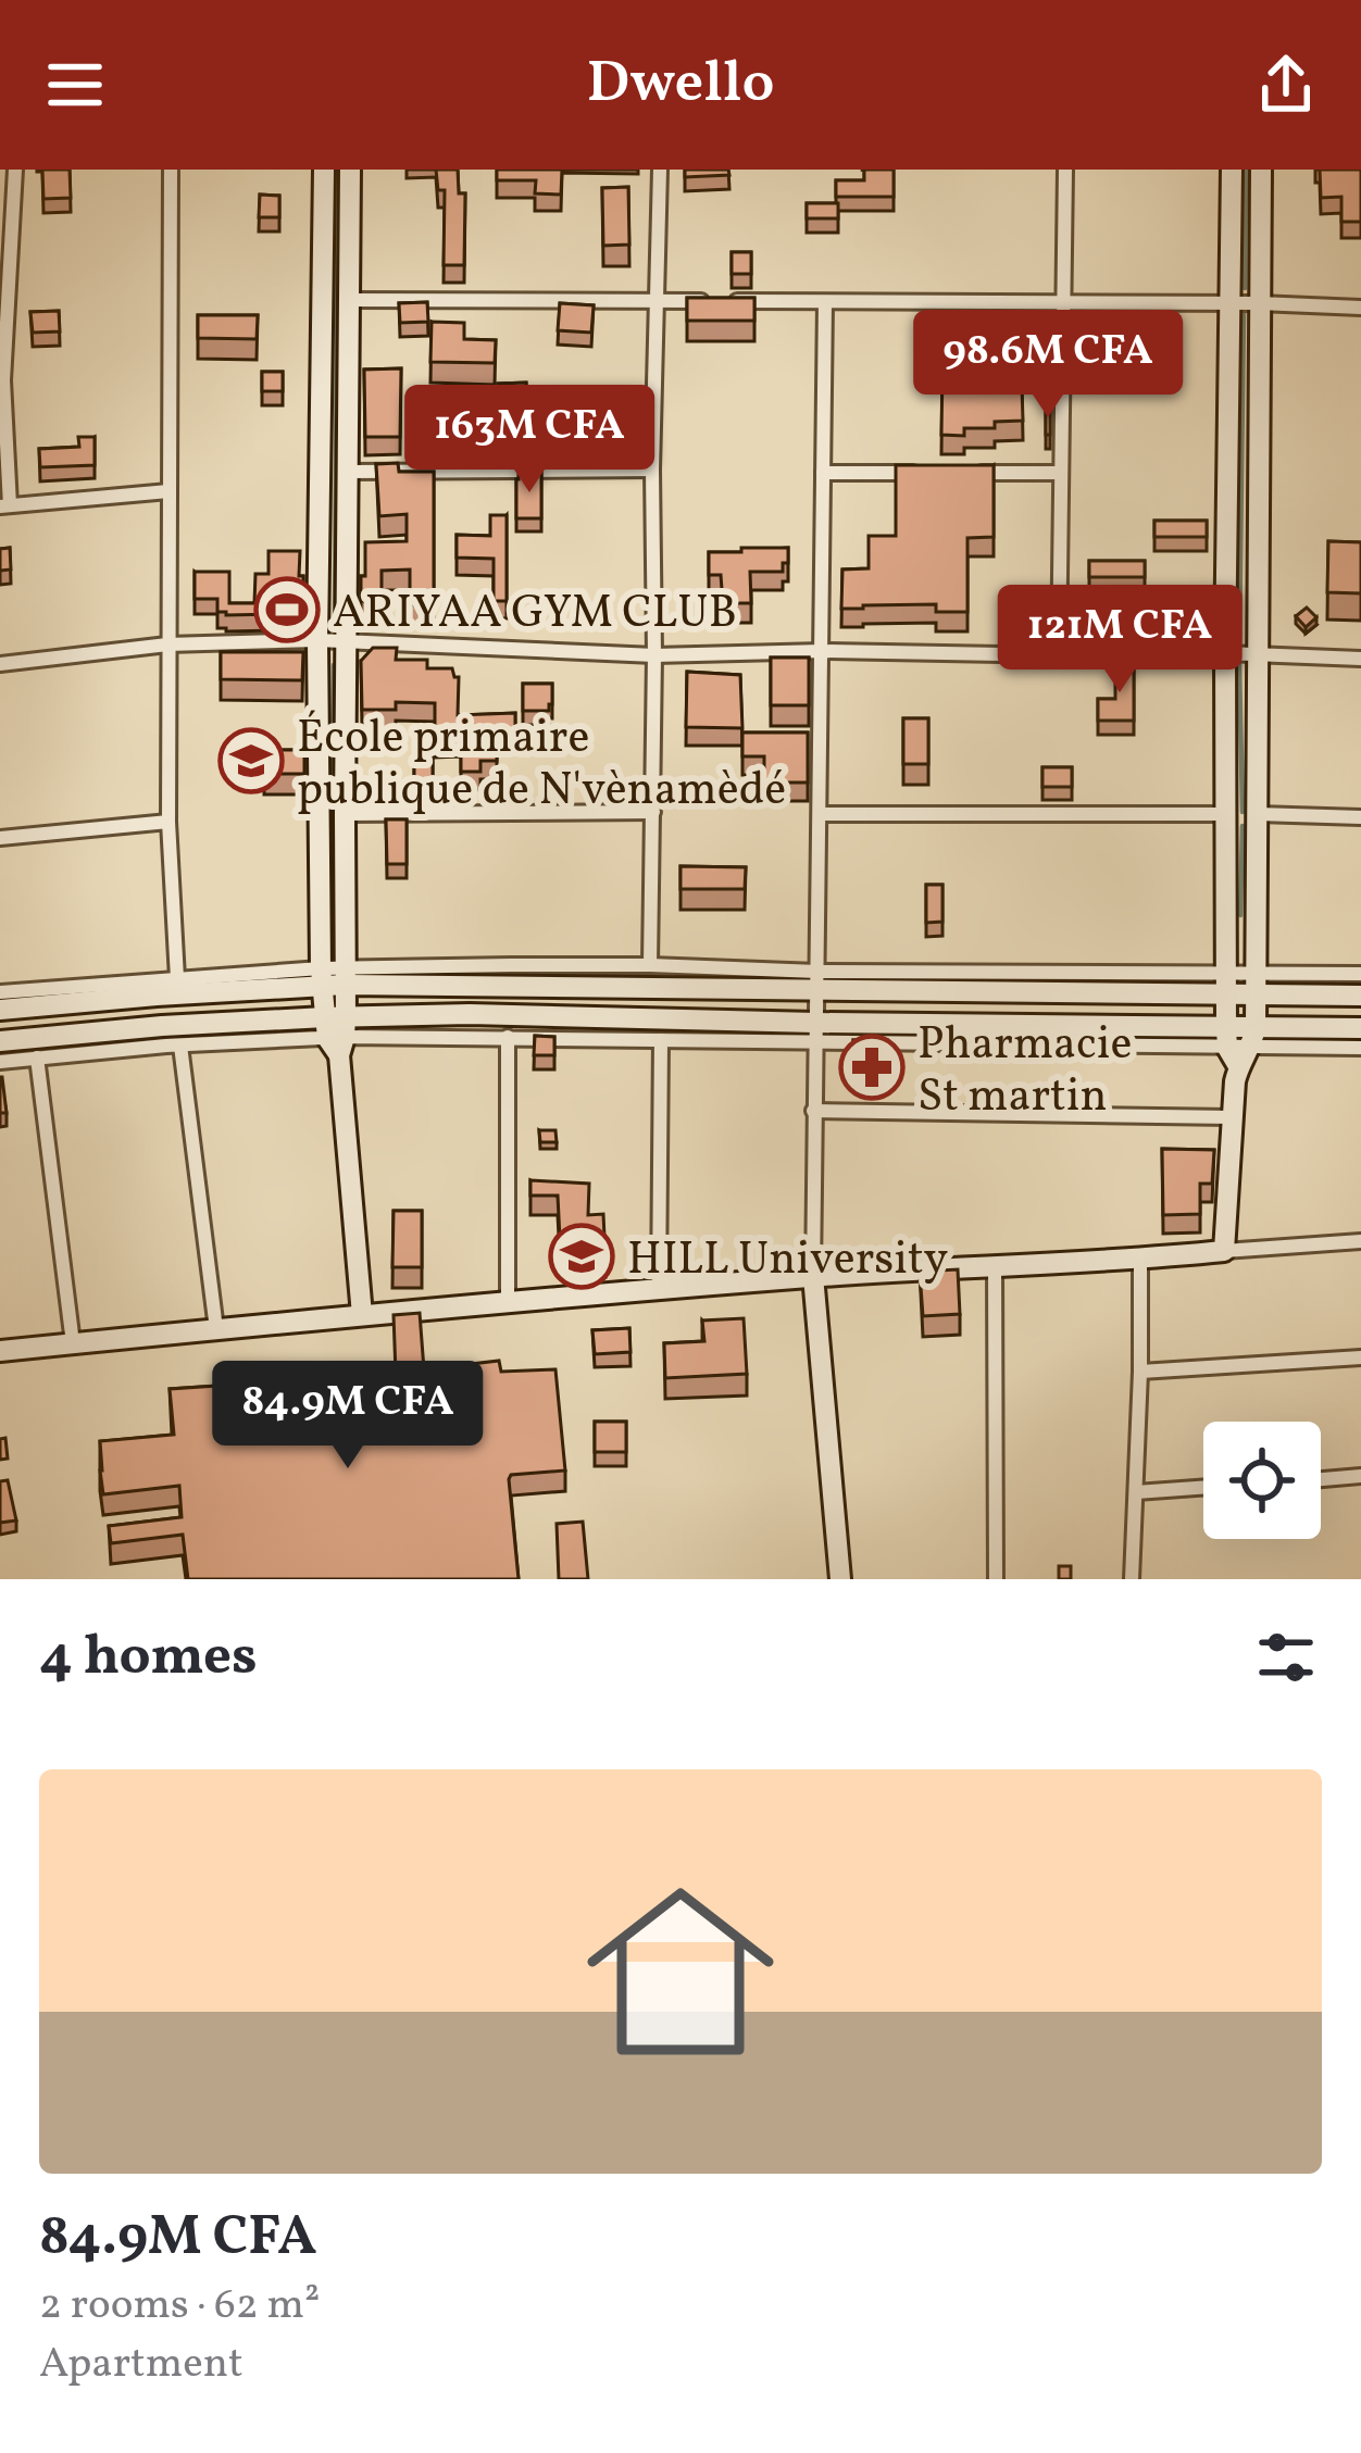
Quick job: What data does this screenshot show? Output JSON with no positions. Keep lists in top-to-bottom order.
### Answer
{
  "places": {
    "sports": ["ARIYAA GYM CLUB"],
    "school or university": ["École primaire publique de N'vènamèdé", "HILL University"],
    "pharmacy": ["Pharmacie St martin"]
  },
  "page": {
    "header": "Dwello",
    "price": [
      "98.6M CFA",
      "163M CFA",
      "121M CFA",
      "84.9M CFA"
    ],
    "heading": "4 homes",
    "list": [
      {
        "name": "84.9M CFA",
        "note": "2 rooms · 62 m² · Apartment"
      }
    ]
  }
}
